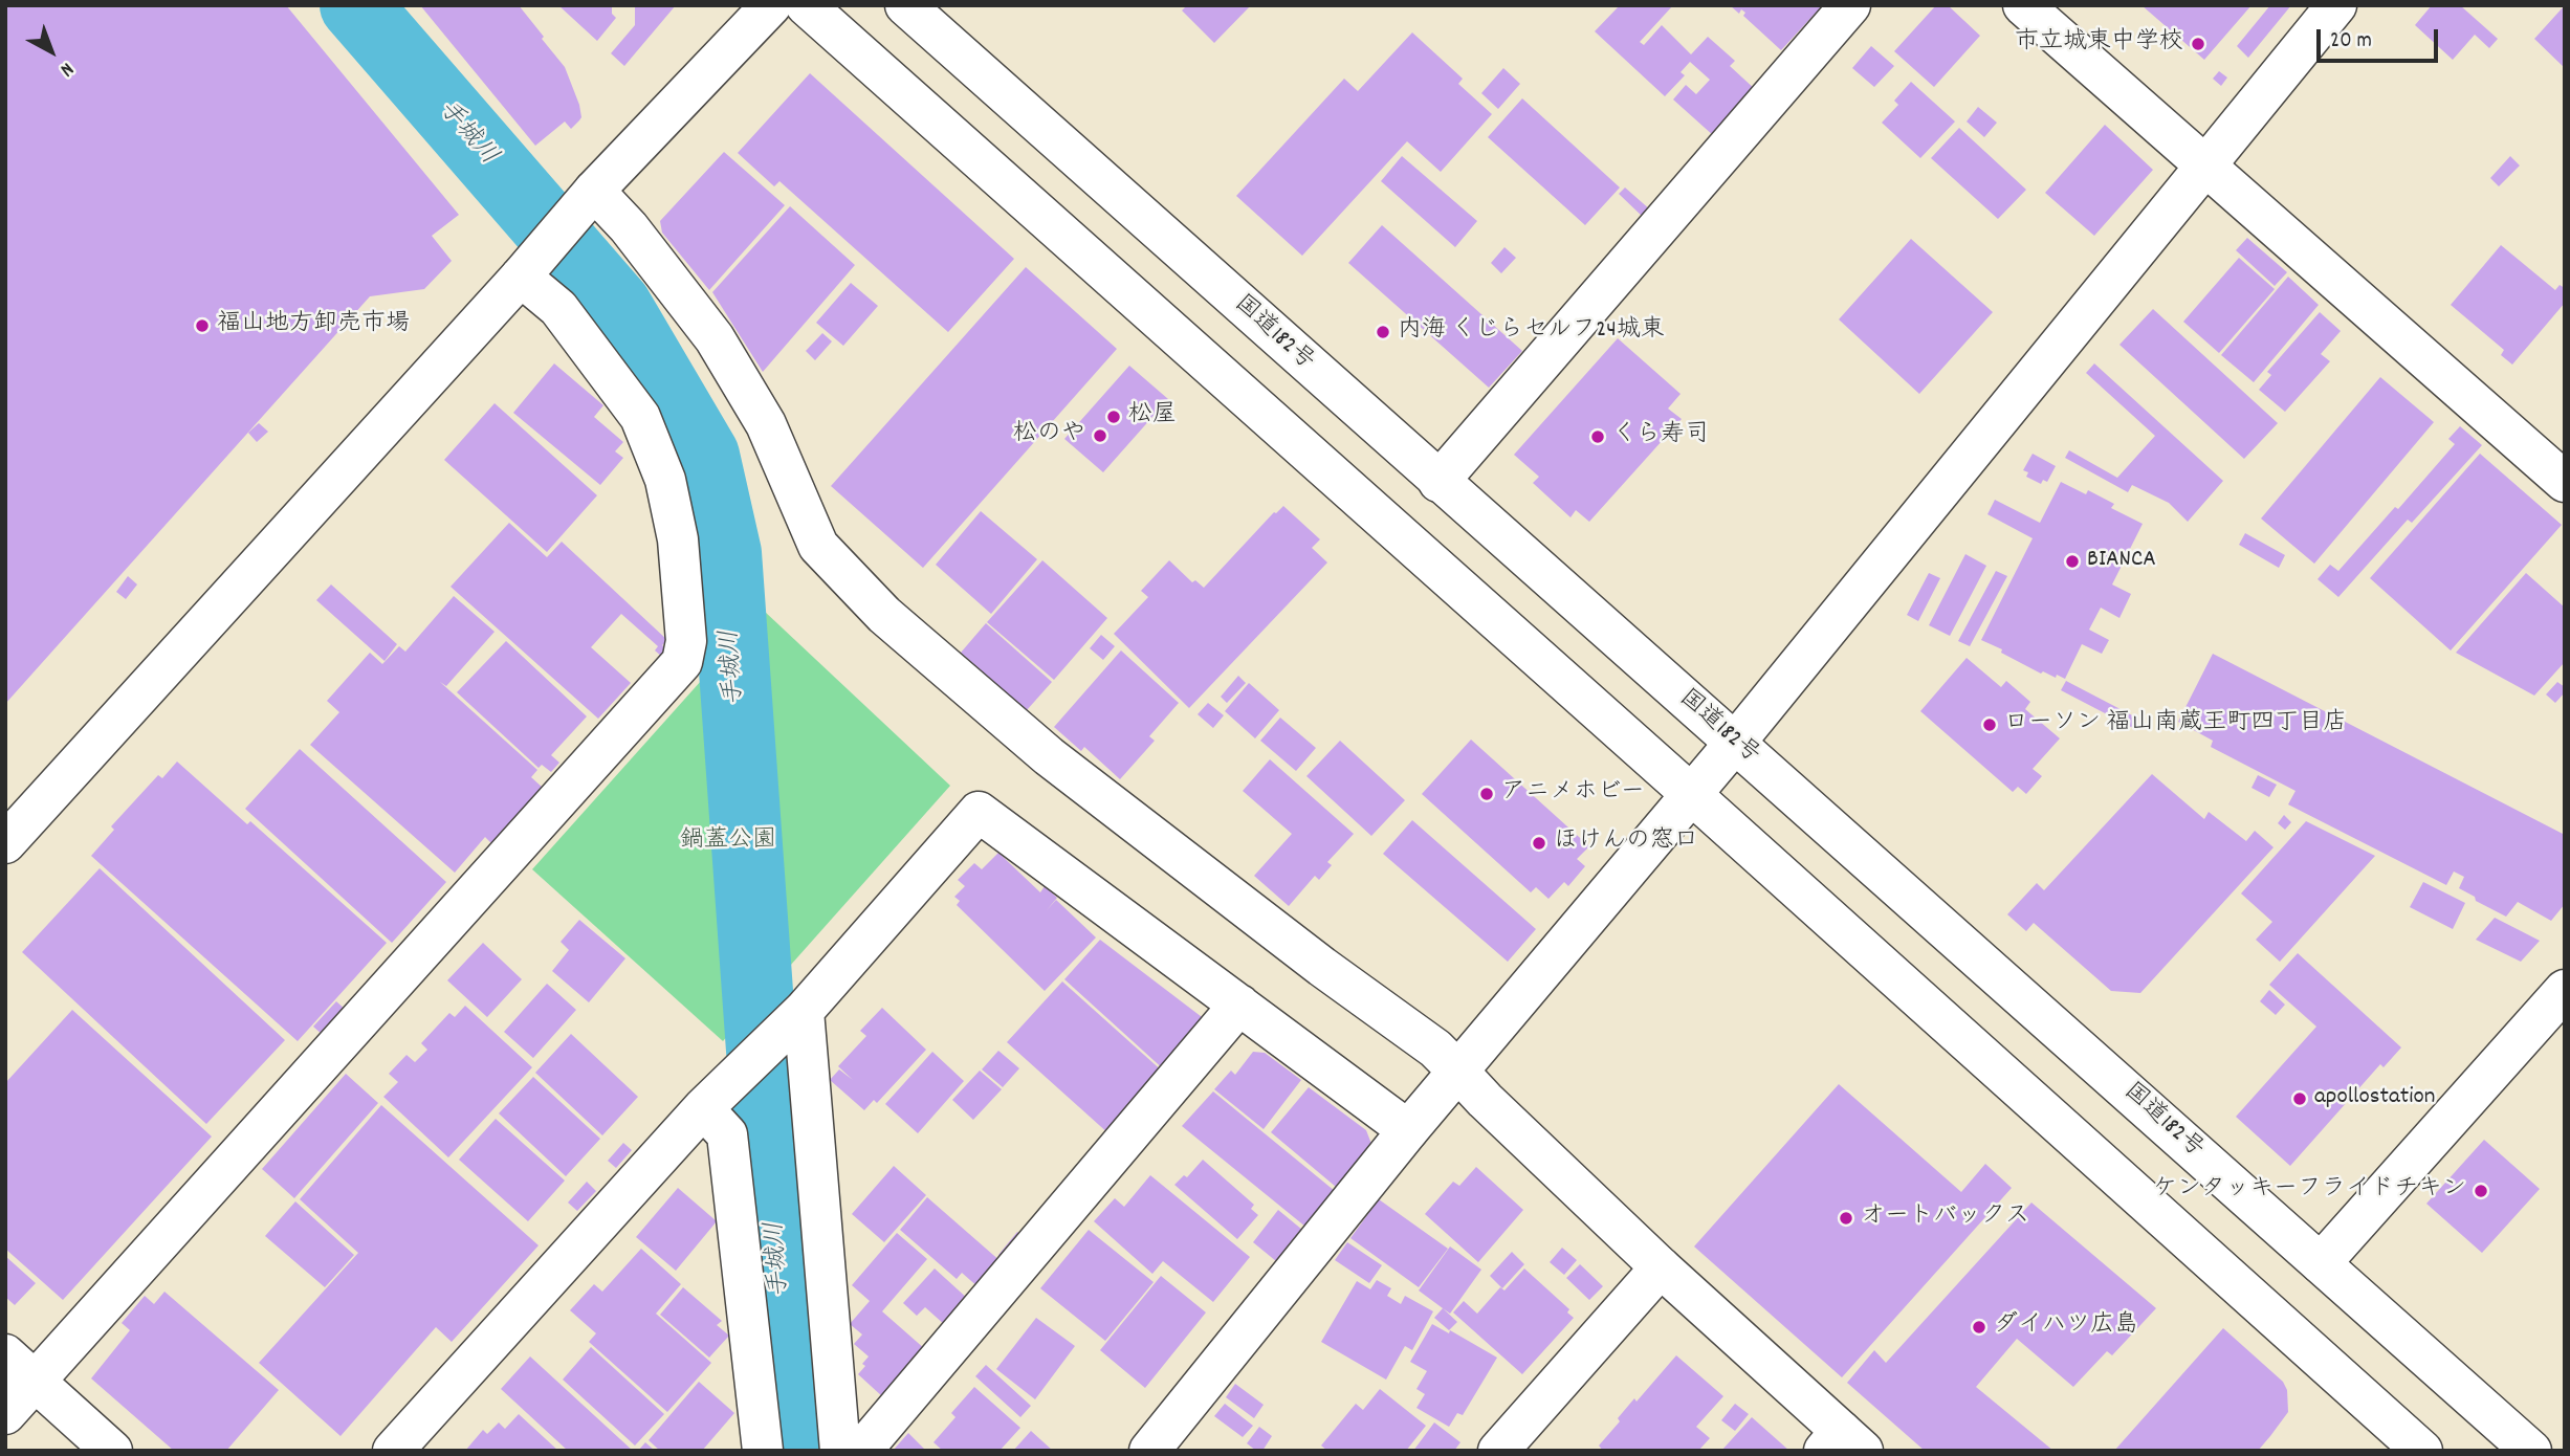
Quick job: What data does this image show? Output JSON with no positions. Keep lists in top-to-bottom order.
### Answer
{
  "streets": {
    "main road": ["国道182号"]
  },
  "water": ["手城川"],
  "parks": ["鍋蓋公園"],
  "places": [
    "市立城東中学校",
    "福山地方卸売市場",
    "内海 くじらセルフ24城東",
    "松屋",
    "松のや",
    "くら寿司",
    "BIANCA",
    "ローソン 福山南蔵王町四丁目店",
    "アニメホビー",
    "ほけんの窓口",
    "apollostation",
    "ケンタッキーフライドチキン",
    "オートバックス",
    "ダイハツ広島"
  ],
  "scale_bar": "20 m",
  "north": "bottom right"
}
